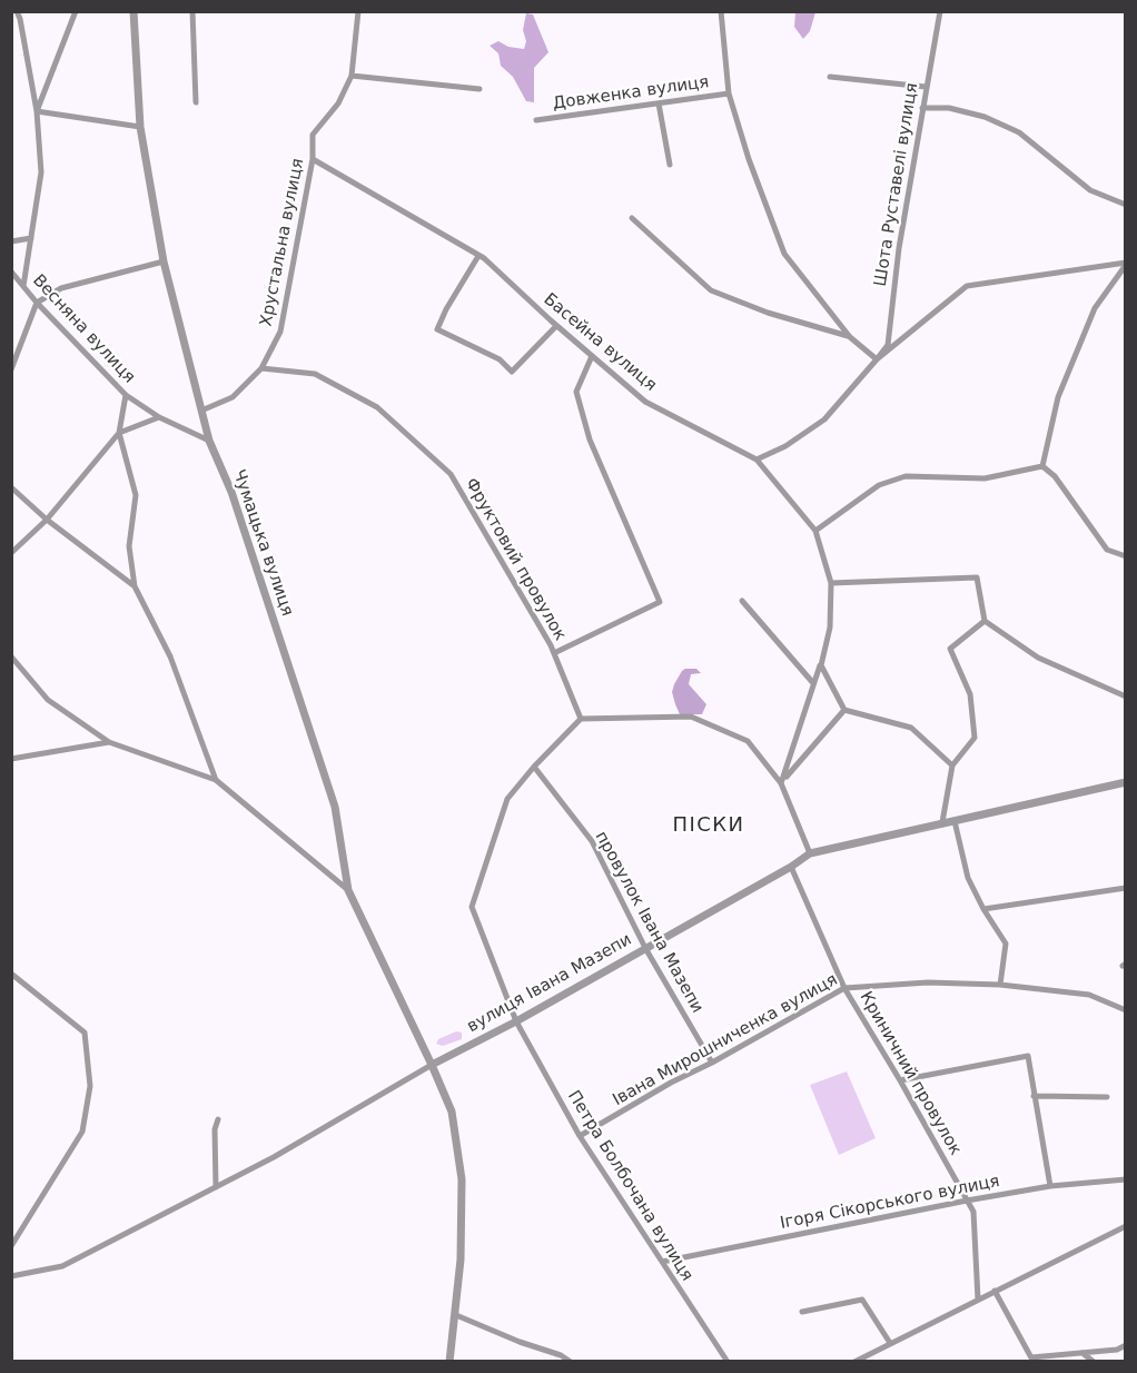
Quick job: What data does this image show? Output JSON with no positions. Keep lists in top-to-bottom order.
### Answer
{
  "streets": {
    "street": [
      "Довженка вулиця",
      "Шота Руставелі вулиця",
      "Хрустальна вулиця",
      "Весняна вулиця",
      "Басейна вулиця",
      "Чумацька вулиця",
      "Фруктовий провулок",
      "провулок Івана Мазепи",
      "вулиця Івана Мазепи",
      "Івана Мирошниченка вулиця",
      "Криничний провулок",
      "Петра Болбочана вулиця",
      "Ігоря Сікорського вулиця"
    ]
  },
  "crossings": [
    ["Хрустальна вулиця", "Басейна вулиця"],
    ["Хрустальна вулиця", "Чумацька вулиця"],
    ["Хрустальна вулиця", "Фруктовий провулок"],
    ["Весняна вулиця", "Чумацька вулиця"],
    ["Чумацька вулиця", "вулиця Івана Мазепи"],
    ["Фруктовий провулок", "Петра Болбочана вулиця"],
    ["провулок Івана Мазепи", "вулиця Івана Мазепи"],
    ["провулок Івана Мазепи", "Івана Мирошниченка вулиця"],
    ["провулок Івана Мазепи", "Петра Болбочана вулиця"],
    ["вулиця Івана Мазепи", "Криничний провулок"],
    ["вулиця Івана Мазепи", "Петра Болбочана вулиця"],
    ["Івана Мирошниченка вулиця", "Криничний провулок"],
    ["Івана Мирошниченка вулиця", "Петра Болбочана вулиця"],
    ["Криничний провулок", "Ігоря Сікорського вулиця"],
    ["Петра Болбочана вулиця", "Ігоря Сікорського вулиця"]
  ],
  "districts": ["ПІСКИ"]
}
